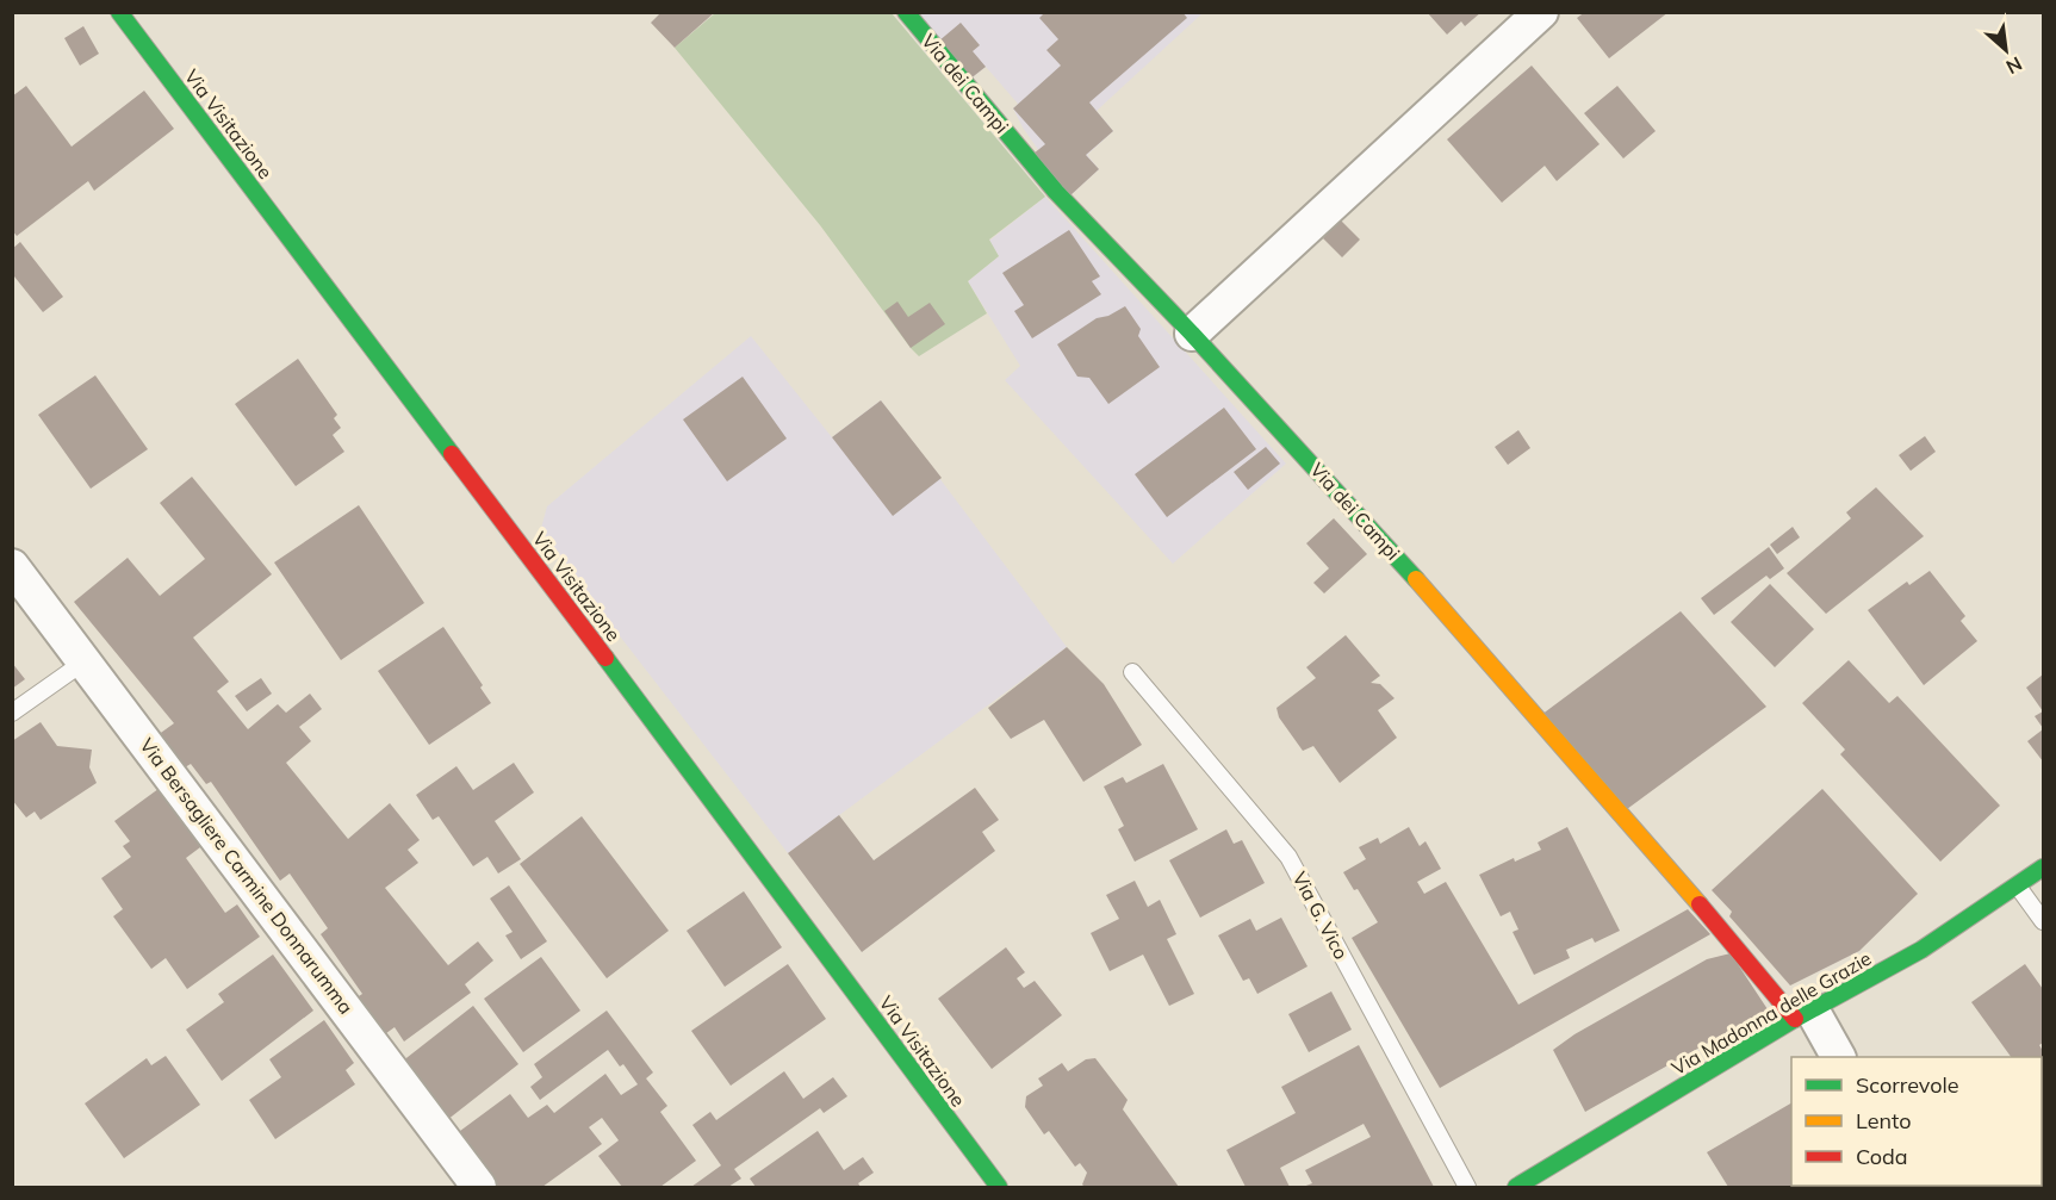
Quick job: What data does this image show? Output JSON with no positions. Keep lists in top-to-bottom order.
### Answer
{
  "streets": {
    "street": [
      "Via dei Campi",
      "Via Visitazione",
      "Via Bersagliere Carmine Donnarumma",
      "Via Madonna delle Grazie"
    ],
    "lane": ["Via G. Vico"]
  },
  "crossings": [
    ["Via dei Campi", "Via Madonna delle Grazie"]
  ],
  "legend": ["Scorrevole", "Lento", "Coda"],
  "north": "bottom right"
}
